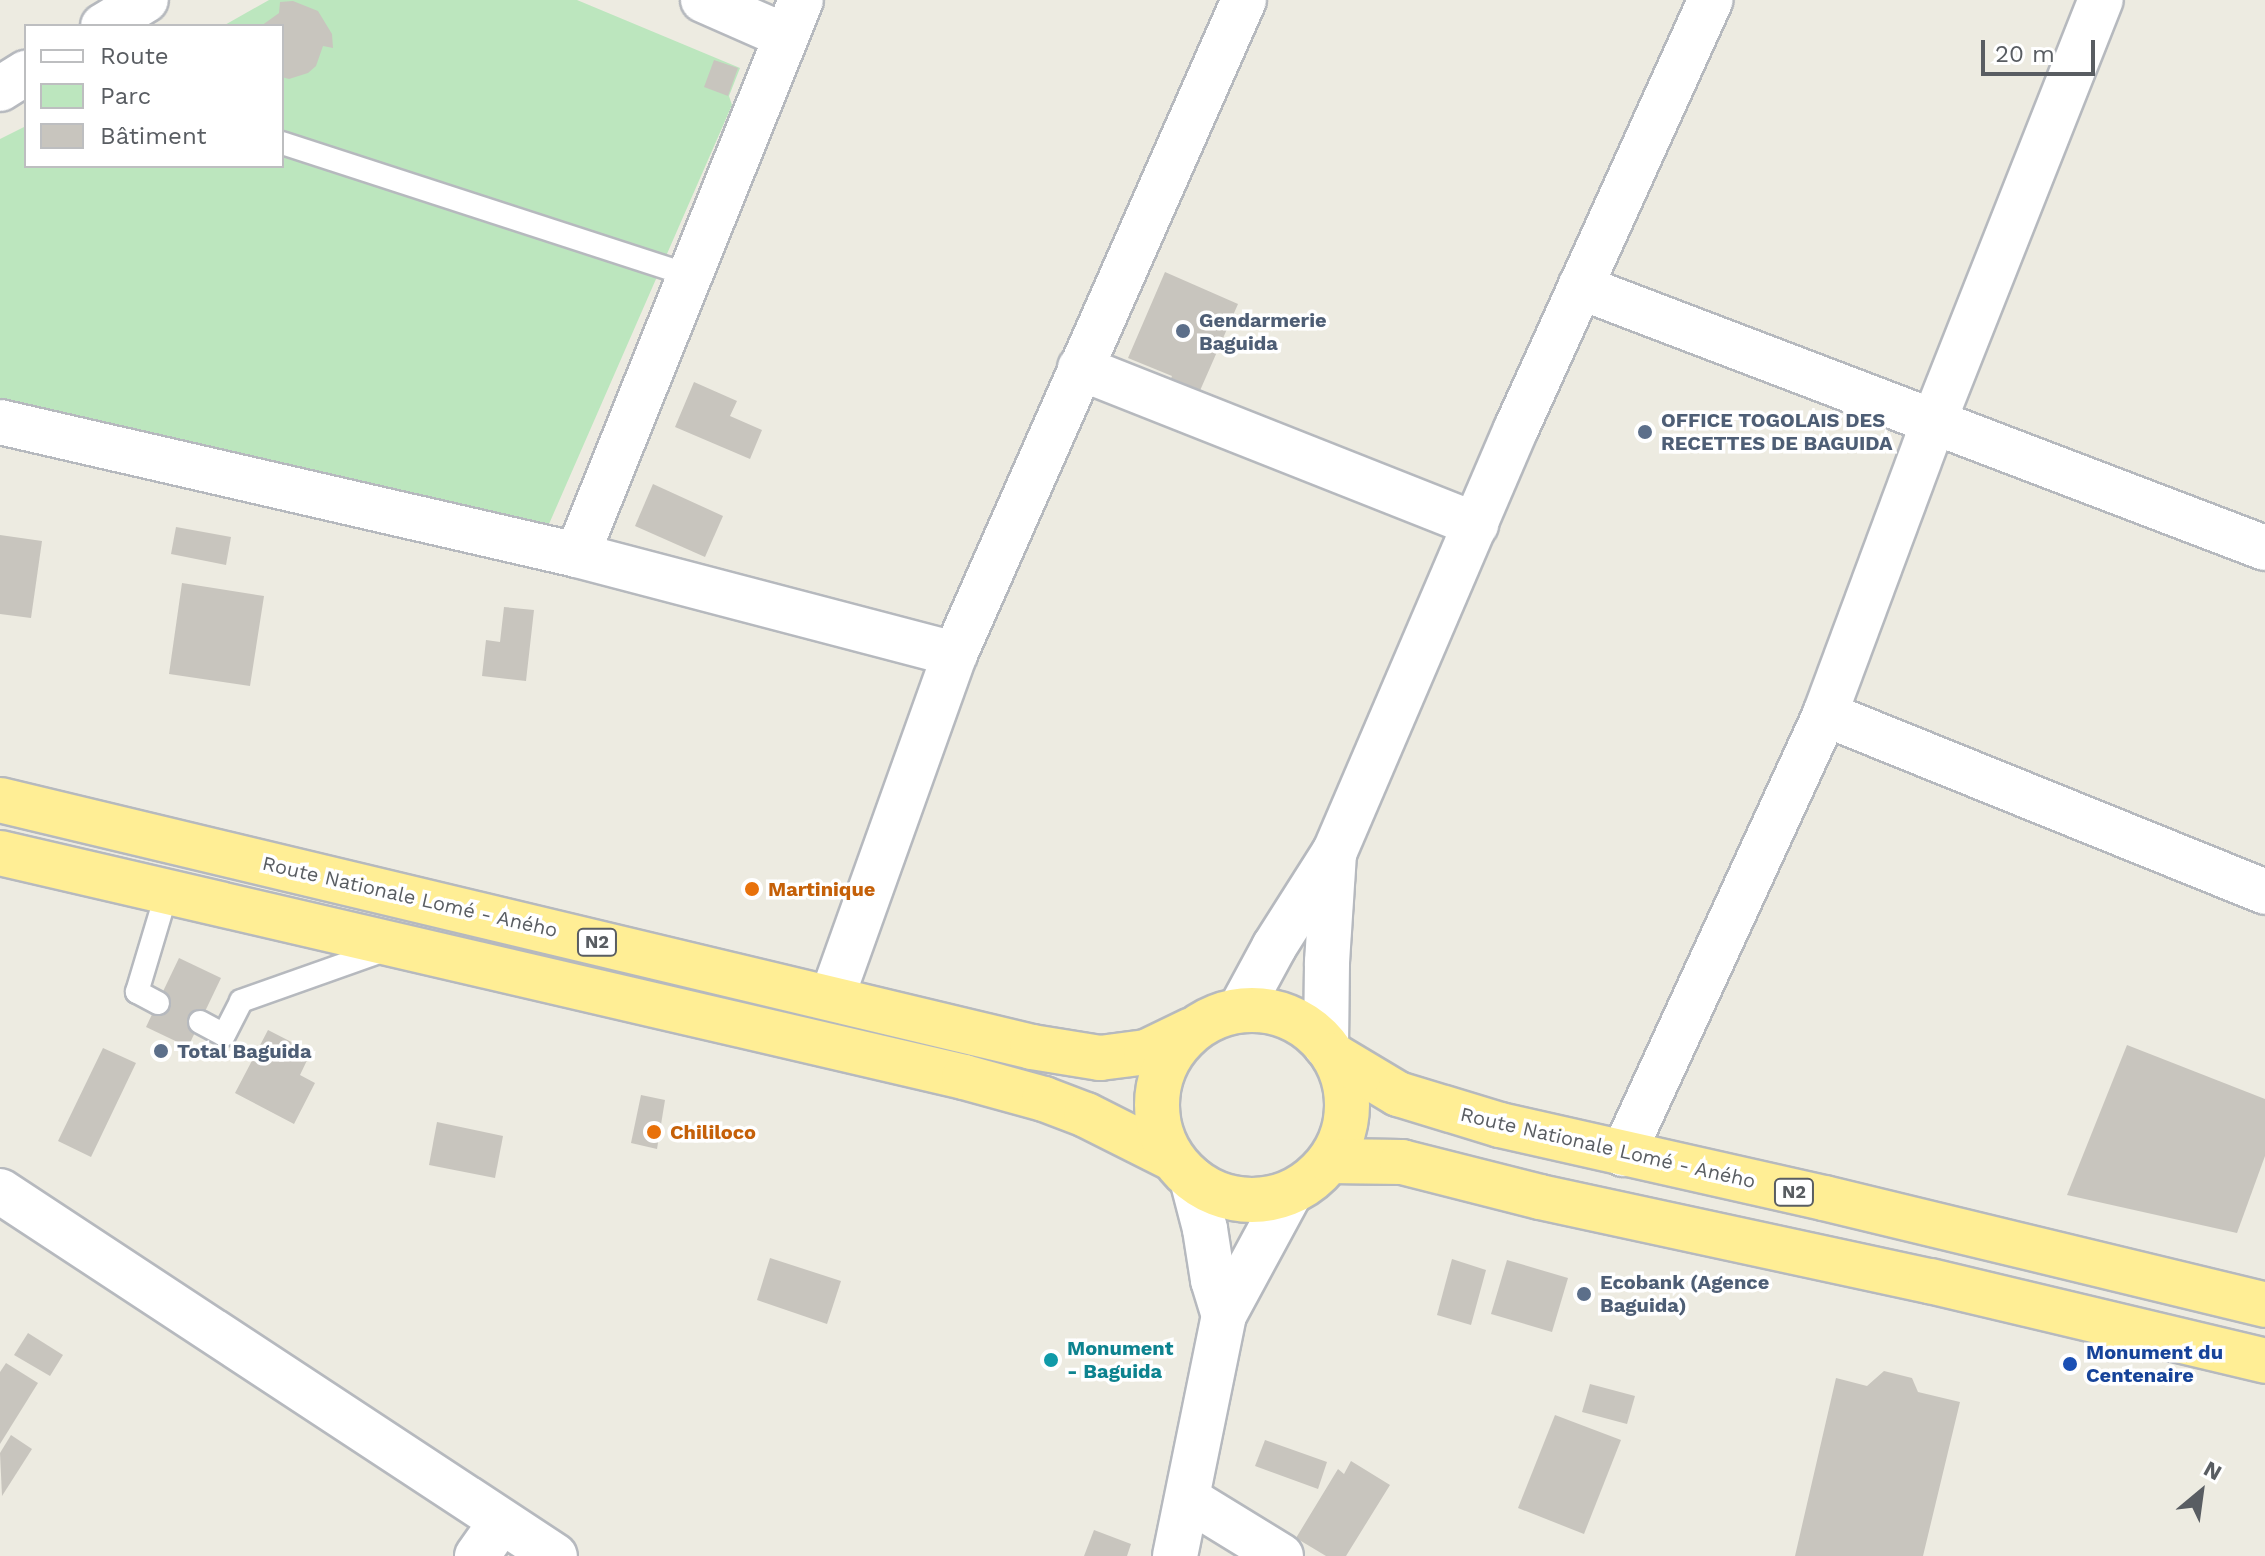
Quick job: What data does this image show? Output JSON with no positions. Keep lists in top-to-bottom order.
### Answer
{
  "streets": {
    "highway": ["Route Nationale Lomé - Aného", "N2"]
  },
  "crossings": [
    ["Route Nationale Lomé - Aného", "N2"]
  ],
  "places": [
    "Gendarmerie Baguida",
    "OFFICE TOGOLAIS DES RECETTES DE BAGUIDA",
    "Martinique",
    "Total Baguida",
    "Chililoco",
    "Ecobank (Agence Baguida)",
    "Monument - Baguida",
    "Monument du Centenaire"
  ],
  "legend": ["Route", "Parc", "Bâtiment"],
  "scale_bar": "20 m",
  "north": "top right"
}
